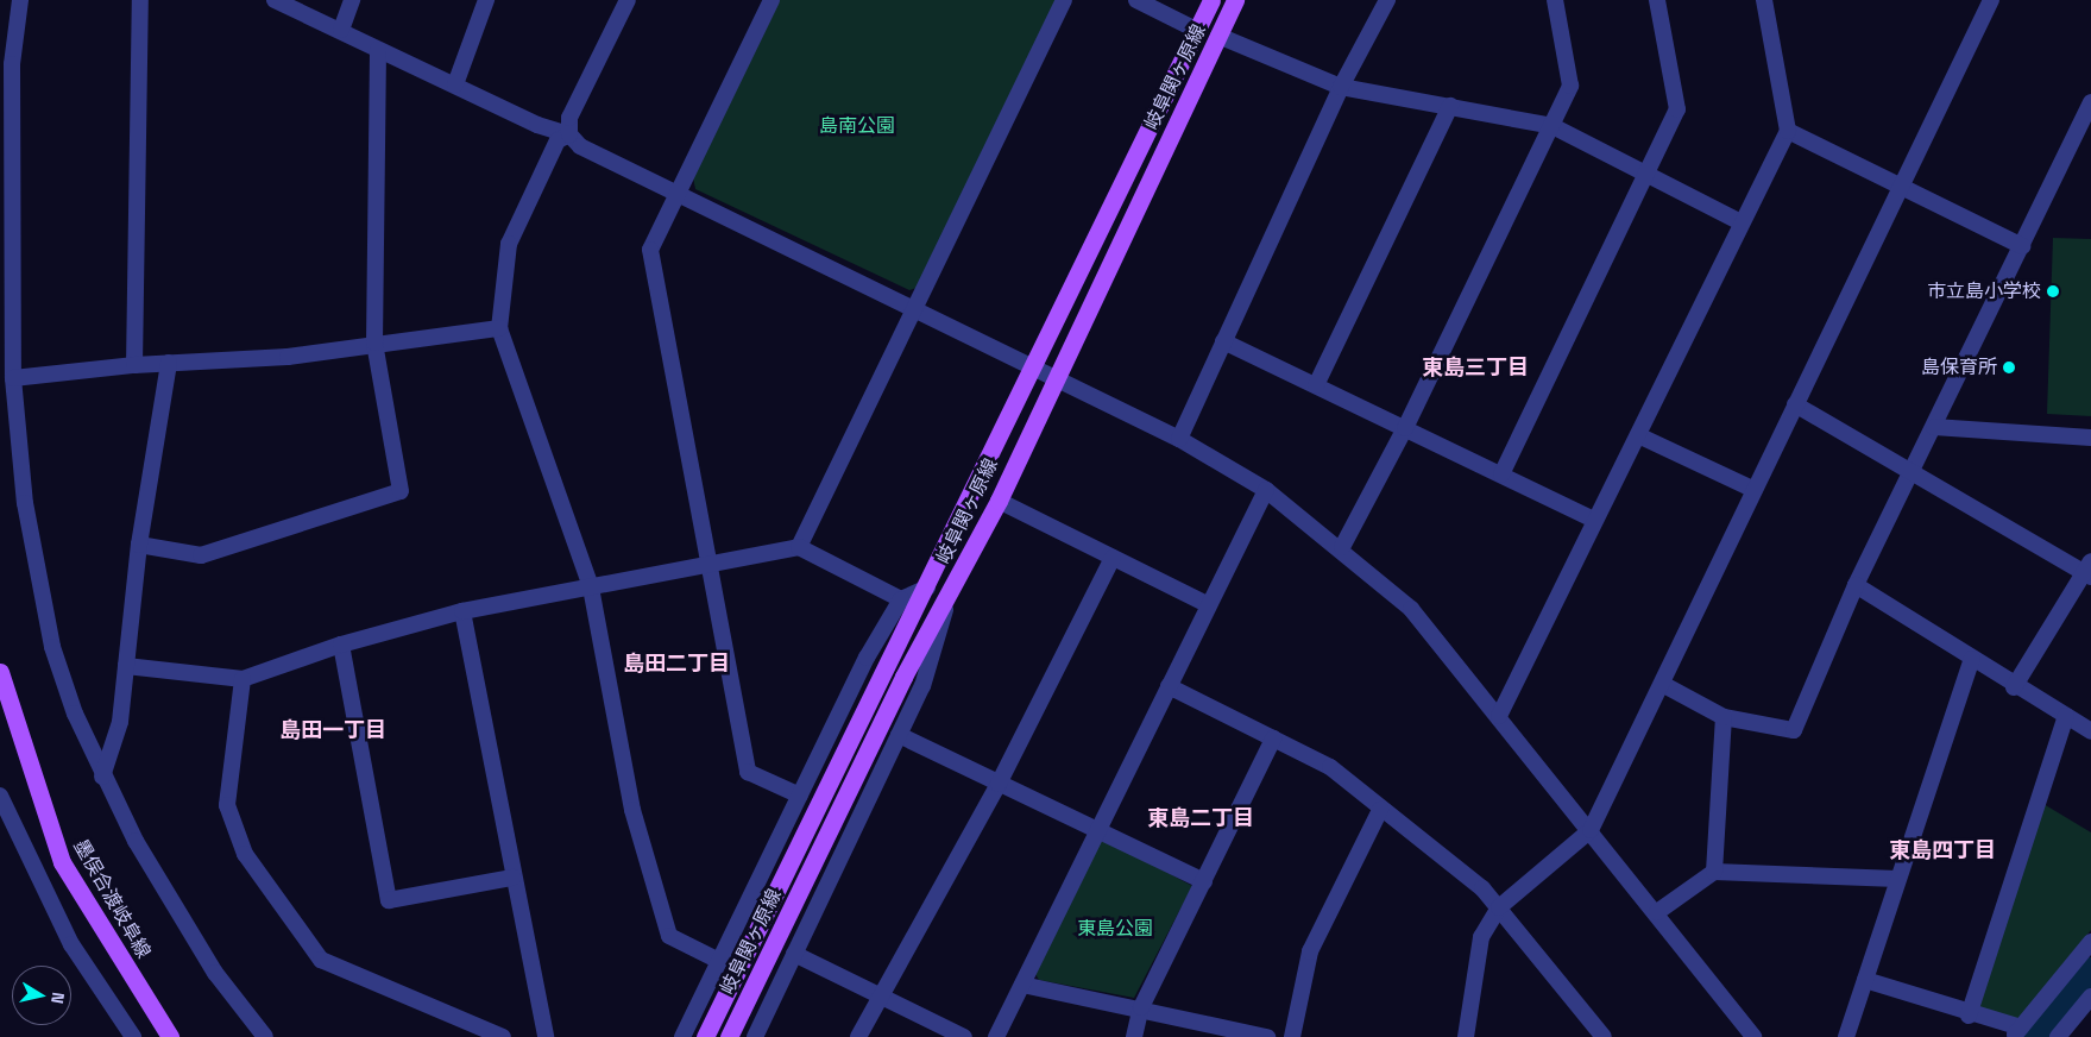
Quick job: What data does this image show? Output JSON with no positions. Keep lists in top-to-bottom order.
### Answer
{
  "streets": {
    "main road": ["岐阜関ヶ原線", "墨俣合渡岐阜線"]
  },
  "districts": [
    "東島三丁目",
    "島田二丁目",
    "島田一丁目",
    "東島二丁目",
    "東島四丁目"
  ],
  "parks": ["島南公園", "東島公園"],
  "places": ["市立島小学校", "島保育所"],
  "north": "right"
}
